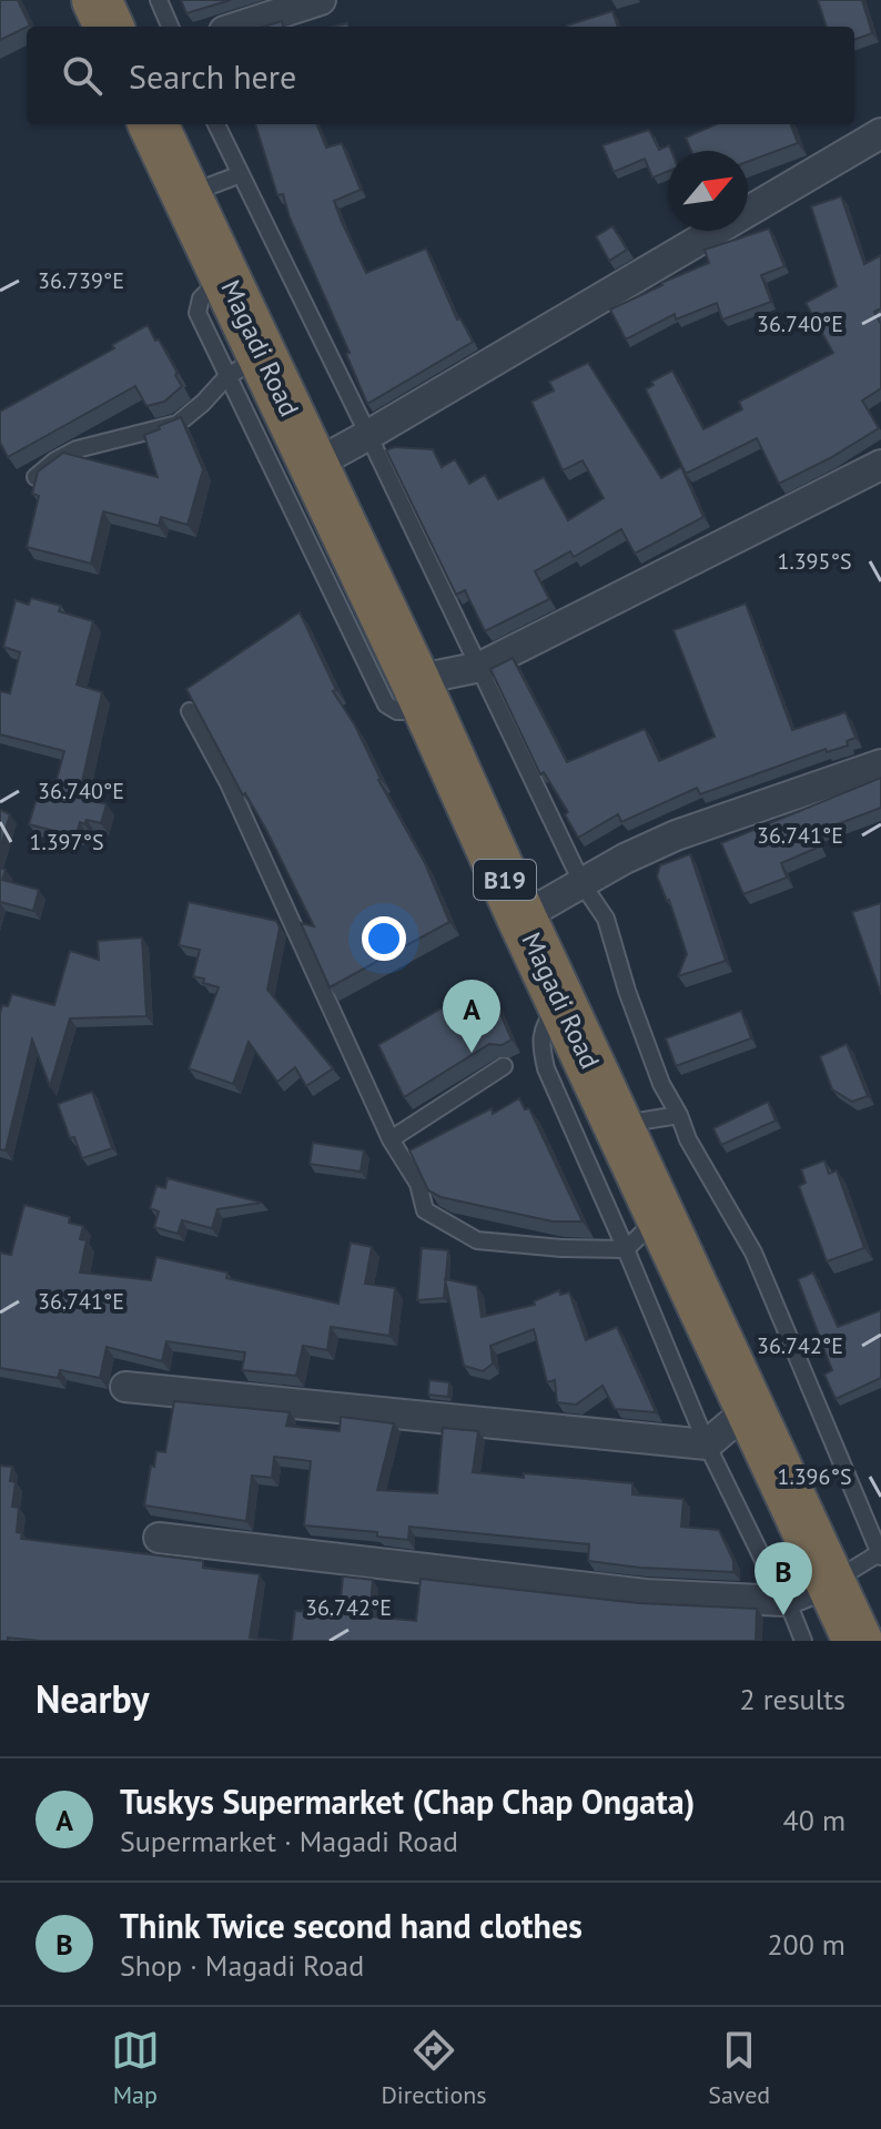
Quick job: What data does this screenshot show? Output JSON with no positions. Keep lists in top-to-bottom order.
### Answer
{
  "streets": {
    "highway": ["Magadi Road", "B19"]
  },
  "north": "top right",
  "page": {
    "search": "Search here",
    "pins": ["A", "B"],
    "heading": ["Nearby", "2 results"],
    "list": [
      {
        "mark": "A",
        "name": "Tuskys Supermarket (Chap Chap Ongata)",
        "note": "Supermarket · Magadi Road",
        "value": "40 m"
      },
      {
        "mark": "B",
        "name": "Think Twice second hand clothes",
        "note": "Shop · Magadi Road",
        "value": "200 m"
      }
    ],
    "nav": ["Map", "Directions", "Saved"]
  },
  "coordinates": [
    "36.739°E",
    "36.740°E",
    "1.395°S",
    "36.741°E",
    "1.397°S",
    "36.742°E",
    "1.396°S"
  ]
}
